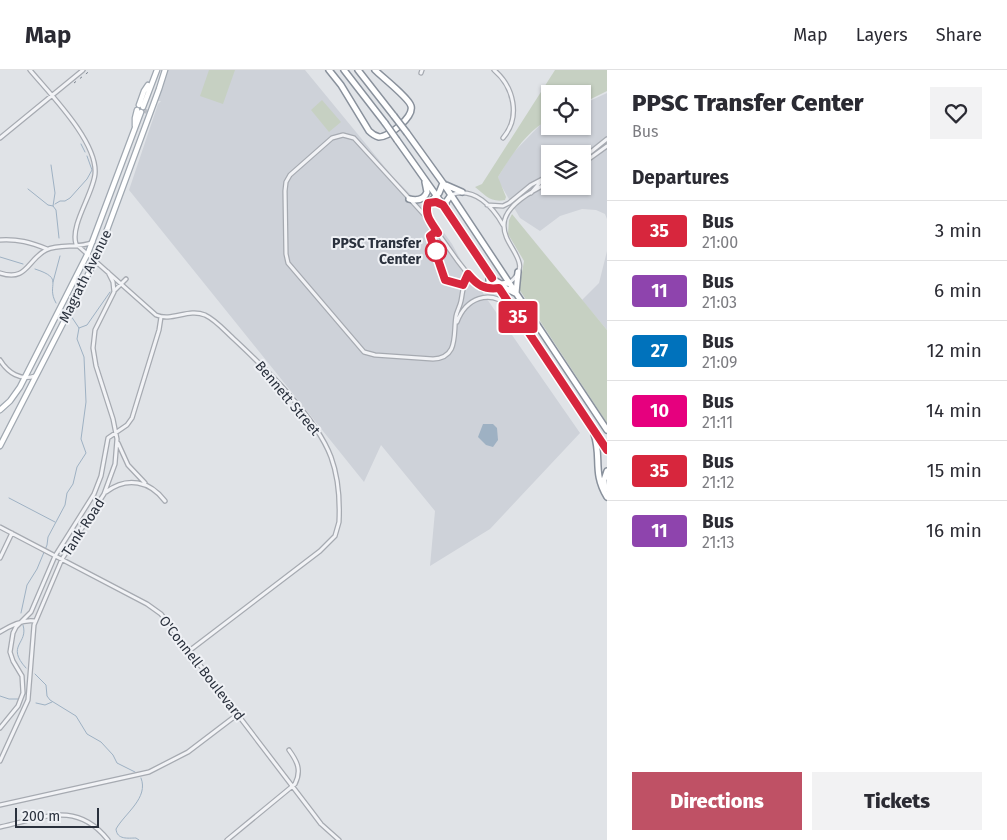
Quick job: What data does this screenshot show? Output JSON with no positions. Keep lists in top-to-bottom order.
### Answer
{
  "streets": {
    "main road": ["Magrath Avenue"],
    "street": ["Bennett Street", "Tank Road", "O'Connell Boulevard"]
  },
  "crossings": [
    ["Bennett Street", "O'Connell Boulevard"],
    ["Tank Road", "O'Connell Boulevard"]
  ],
  "places": ["PPSC Transfer Center"],
  "lines": ["bus line 35"],
  "scale_bar": "200 m",
  "page": {
    "header": "Map",
    "nav": ["Map", "Layers", "Share"],
    "on_map": "35",
    "heading": [
      ["PPSC Transfer Center", "Bus"],
      "Departures"
    ],
    "list": [
      {
        "mark": "35",
        "name": "Bus",
        "note": "21:00",
        "value": "3 min"
      },
      {
        "mark": "11",
        "name": "Bus",
        "note": "21:03",
        "value": "6 min"
      },
      {
        "mark": "27",
        "name": "Bus",
        "note": "21:09",
        "value": "12 min"
      },
      {
        "mark": "10",
        "name": "Bus",
        "note": "21:11",
        "value": "14 min"
      },
      {
        "mark": "35",
        "name": "Bus",
        "note": "21:12",
        "value": "15 min"
      },
      {
        "mark": "11",
        "name": "Bus",
        "note": "21:13",
        "value": "16 min"
      }
    ],
    "buttons": ["Directions", "Tickets"],
    "scale": "200 m"
  }
}
